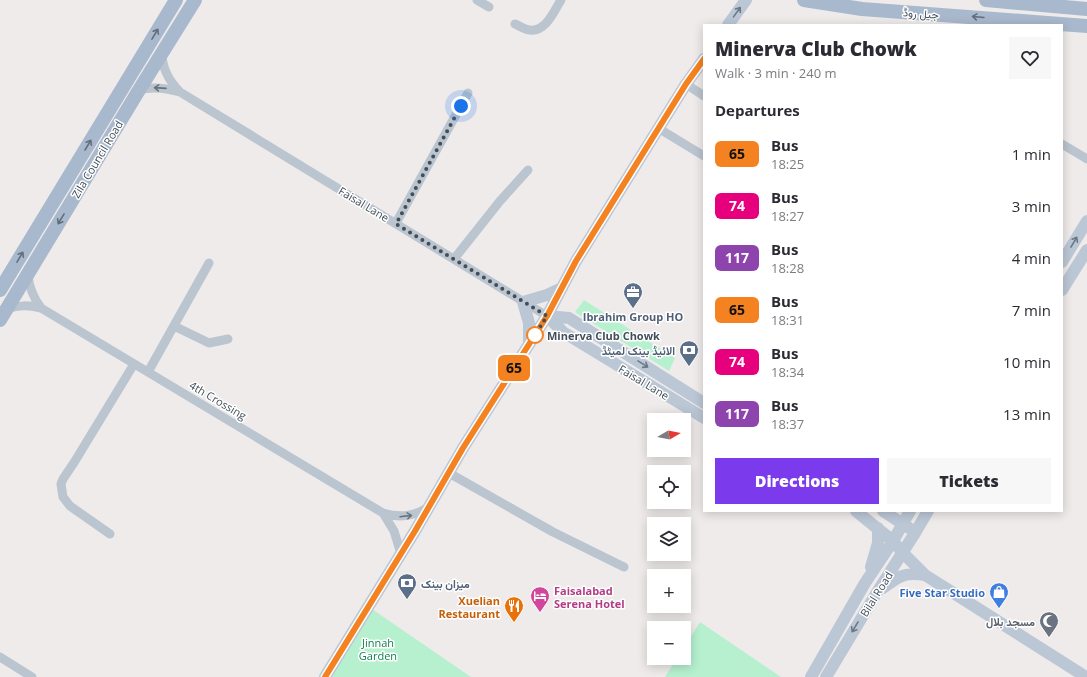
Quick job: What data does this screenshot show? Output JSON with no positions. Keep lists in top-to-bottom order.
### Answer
{
  "streets": {
    "main road": [
      "جیل روڈ",
      "Zila Council Road",
      "Faisal Lane",
      "Bilal Road"
    ],
    "street": ["4th Crossing"]
  },
  "crossings": [
    ["Zila Council Road", "Faisal Lane"],
    ["Zila Council Road", "4th Crossing"]
  ],
  "parks": ["Jinnah Garden"],
  "places": {
    "office": ["Ibrahim Group HO"],
    "other": ["Minerva Club Chowk"],
    "bank": ["الائیڈ بینک لمیٹڈ", "میزان بینک"],
    "shop": ["Five Star Studio"],
    "hotel": ["Faisalabad Serena Hotel"],
    "restaurant": ["Xuelian Restaurant"],
    "mosque": ["مسجد بلال"]
  },
  "lines": ["bus line 65"],
  "north": "right",
  "page": {
    "on_map": "65",
    "heading": [
      ["Minerva Club Chowk", "Walk · 3 min · 240 m"],
      "Departures"
    ],
    "list": [
      {
        "mark": "65",
        "name": "Bus",
        "note": "18:25",
        "value": "1 min"
      },
      {
        "mark": "74",
        "name": "Bus",
        "note": "18:27",
        "value": "3 min"
      },
      {
        "mark": "117",
        "name": "Bus",
        "note": "18:28",
        "value": "4 min"
      },
      {
        "mark": "65",
        "name": "Bus",
        "note": "18:31",
        "value": "7 min"
      },
      {
        "mark": "74",
        "name": "Bus",
        "note": "18:34",
        "value": "10 min"
      },
      {
        "mark": "117",
        "name": "Bus",
        "note": "18:37",
        "value": "13 min"
      }
    ],
    "map_buttons": ["+", "−"],
    "buttons": ["Directions", "Tickets"]
  }
}
